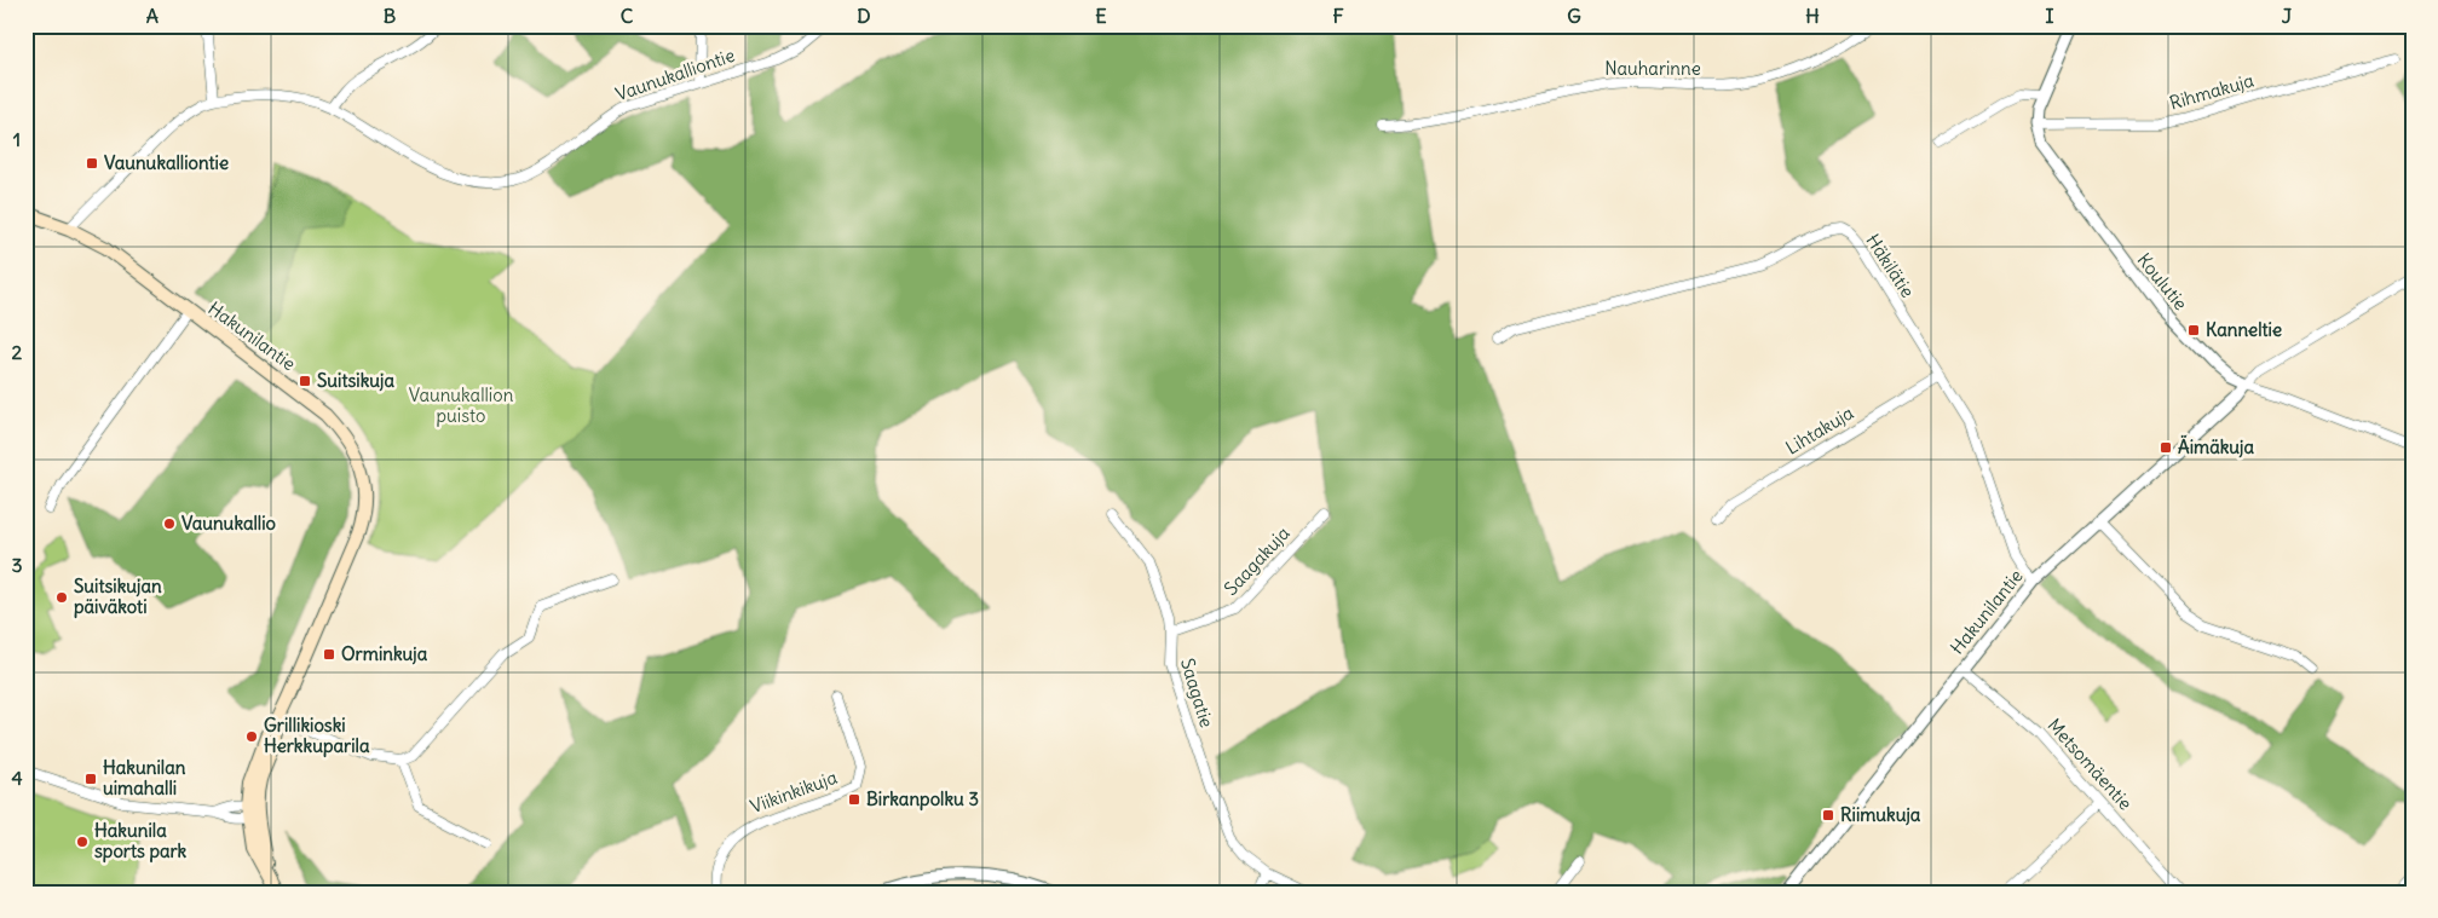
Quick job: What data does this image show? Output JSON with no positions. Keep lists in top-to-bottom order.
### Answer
{
  "streets": {
    "main road": ["Hakunilantie"],
    "street": [
      "Nauharinne",
      "Vaunukalliontie",
      "Rihmakuja",
      "Häkilätie",
      "Koulutie",
      "Lihtakuja",
      "Saagakuja",
      "Saagatie",
      "Metsomäentie",
      "Viikinkikuja"
    ]
  },
  "crossings": [
    ["Vaunukalliontie", "Hakunilantie"],
    ["Rihmakuja", "Koulutie"],
    ["Häkilätie", "Hakunilantie"],
    ["Häkilätie", "Lihtakuja"],
    ["Koulutie", "Hakunilantie"],
    ["Hakunilantie", "Metsomäentie"],
    ["Saagakuja", "Saagatie"]
  ],
  "parks": ["Vaunukallion puisto"],
  "places": {
    "transit": [
      "Vaunukalliontie",
      "Kanneltie",
      "Suitsikuja",
      "Äimäkuja",
      "Orminkuja",
      "Hakunilan uimahalli",
      "Birkanpolku 3",
      "Riimukuja"
    ],
    "other": [
      "Vaunukallio",
      "Suitsikujan päiväkoti",
      "Grillikioski Herkkuparila",
      "Hakunila sports park"
    ]
  },
  "grid": {
    "columns": [
      "A",
      "B",
      "C",
      "D",
      "E",
      "F",
      "G",
      "H",
      "I",
      "J"
    ],
    "rows": [
      "1",
      "2",
      "3",
      "4"
    ]
  }
}
